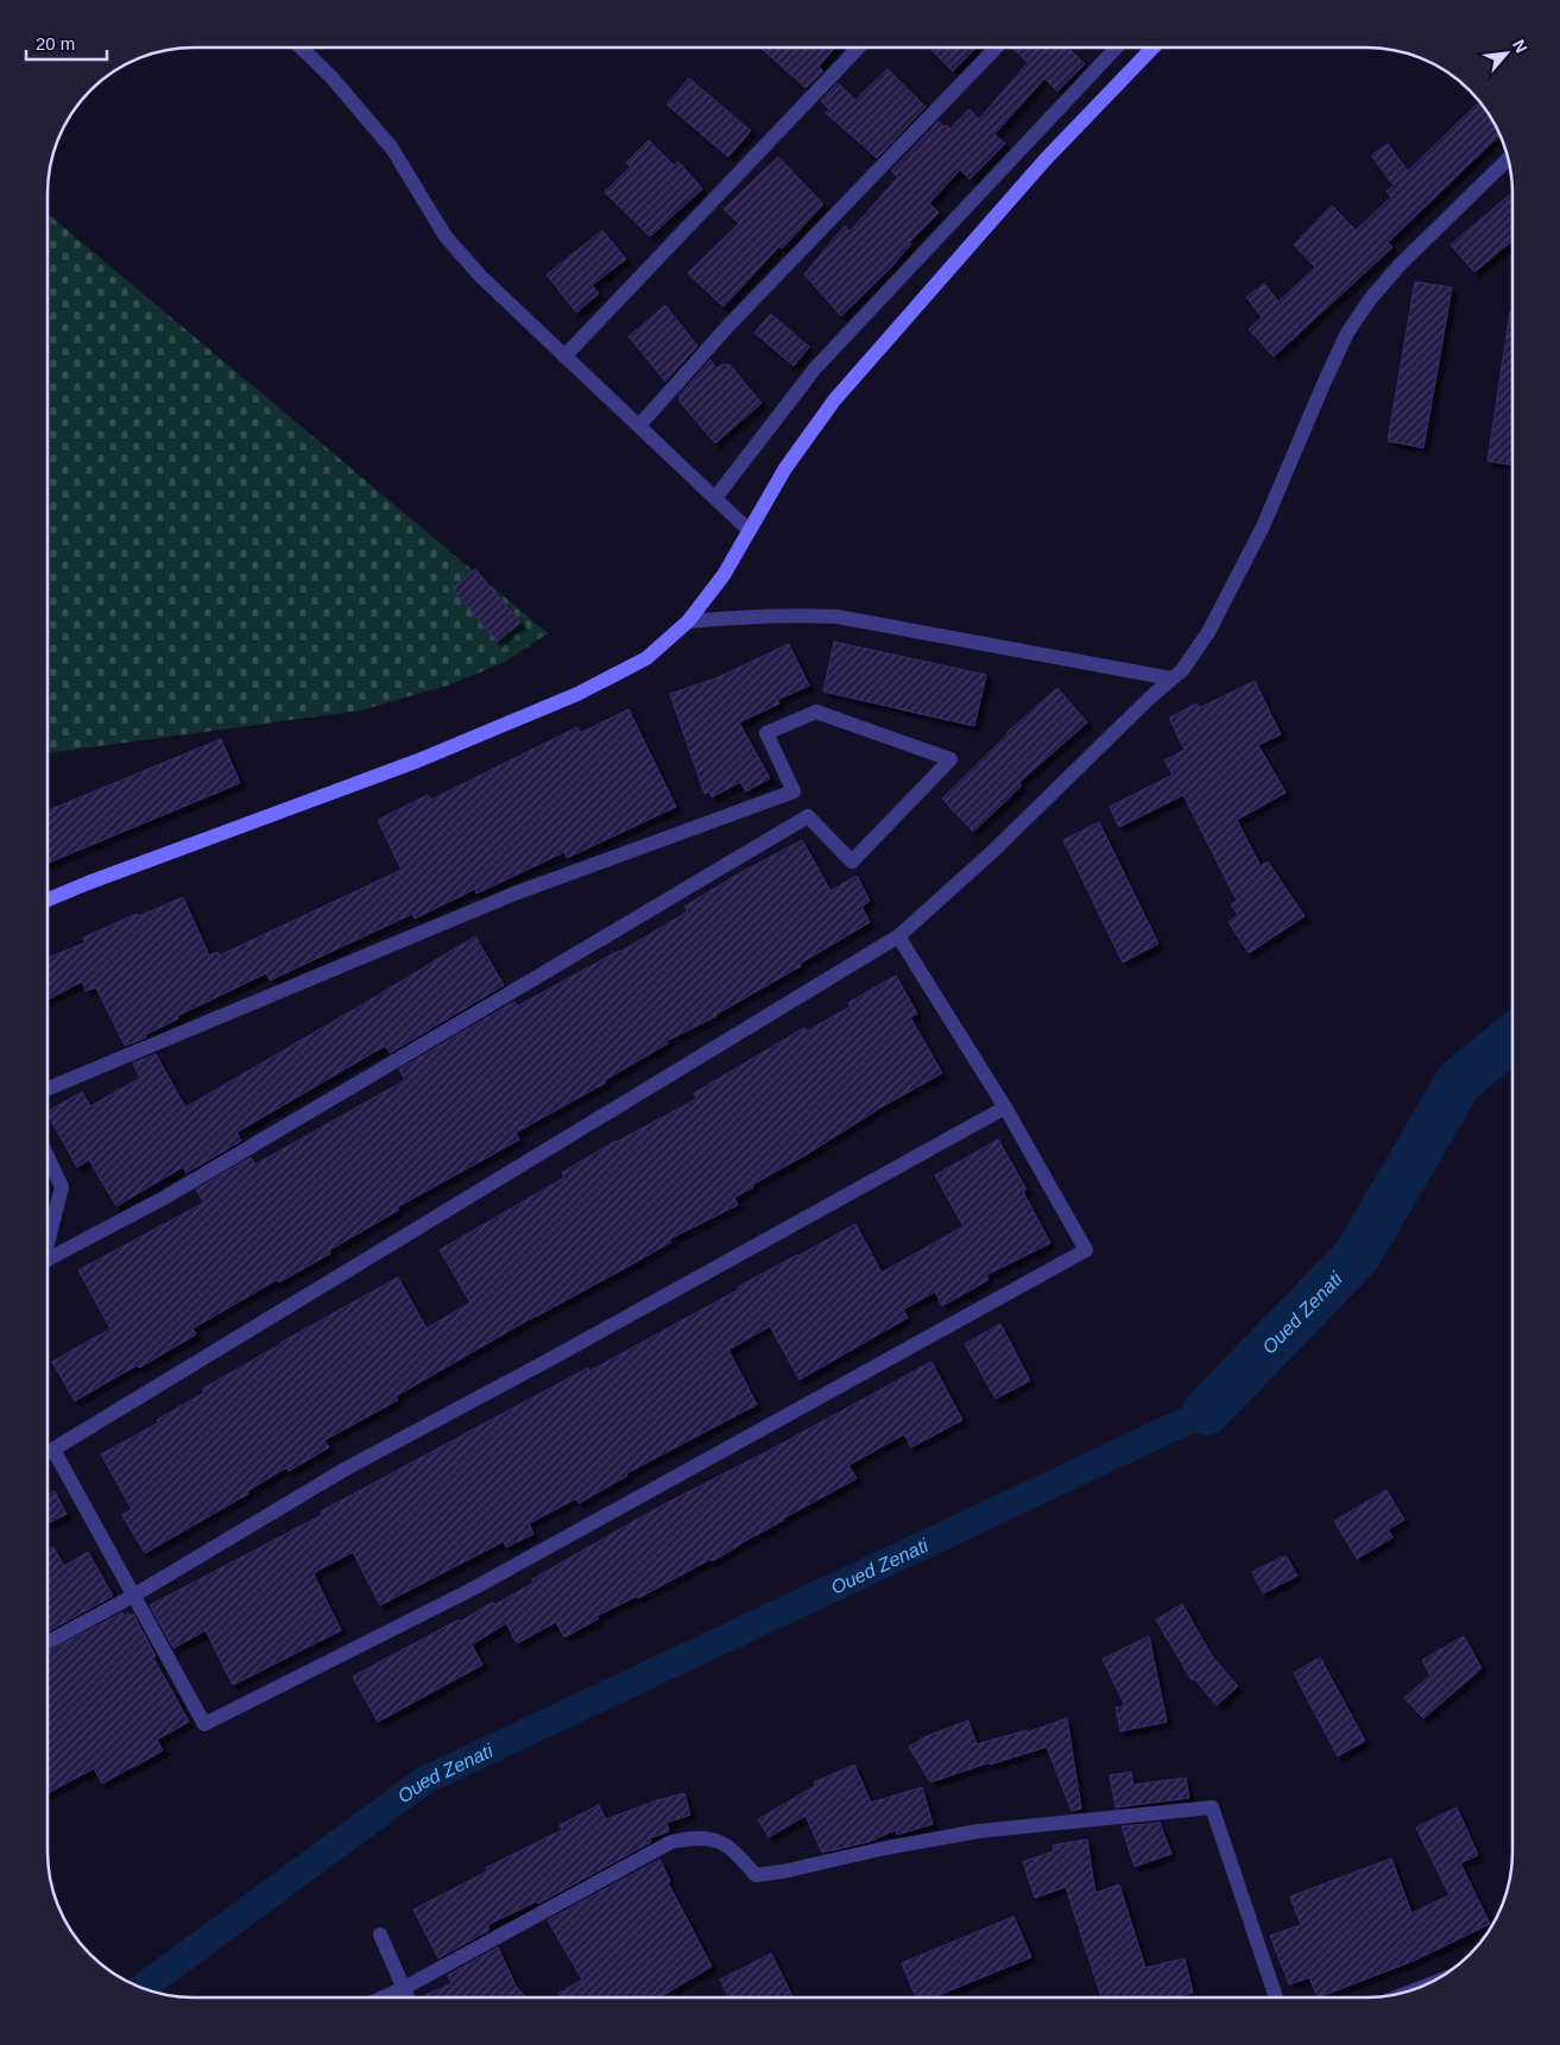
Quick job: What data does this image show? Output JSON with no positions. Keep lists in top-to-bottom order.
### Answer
{
  "water": ["Oued Zenati"],
  "scale_bar": "20 m",
  "north": "top right"
}
